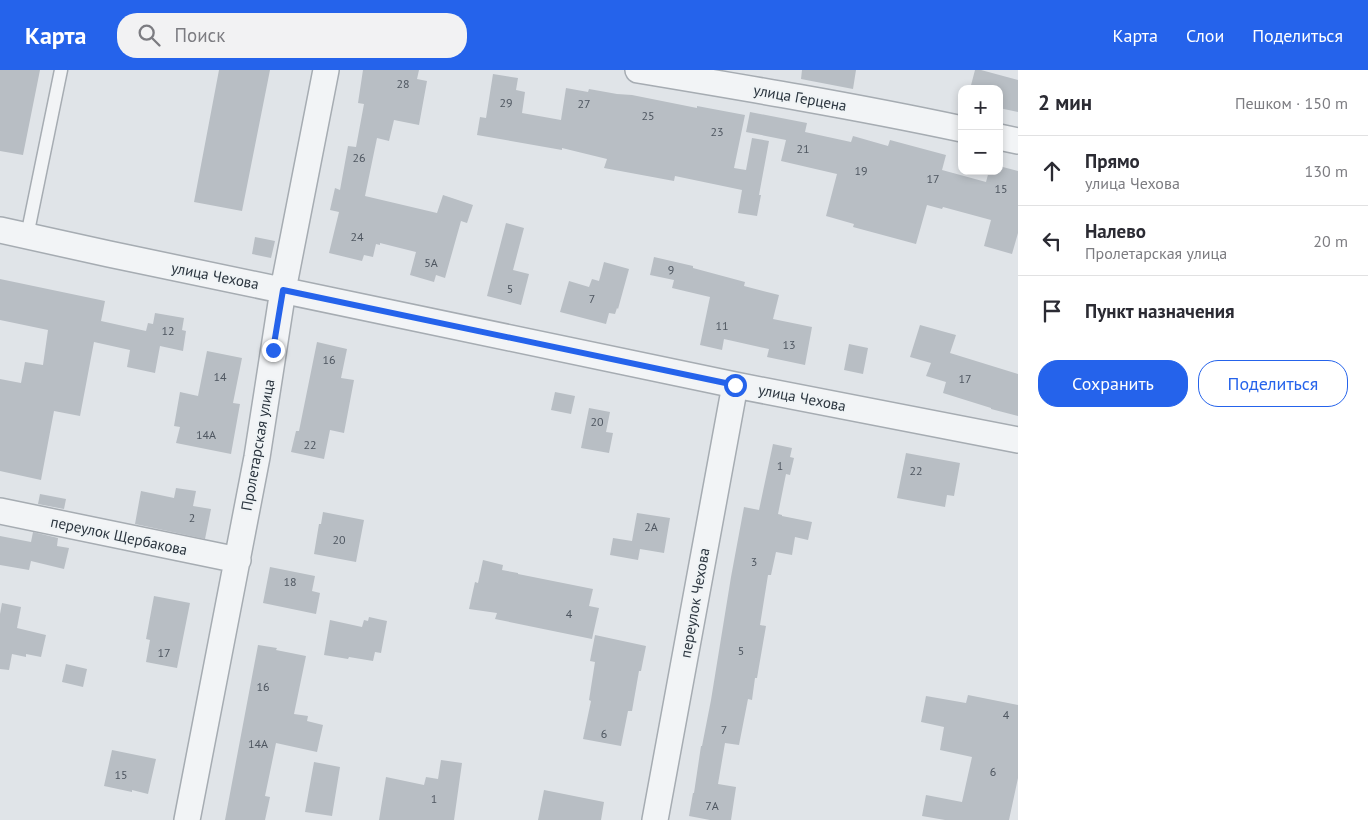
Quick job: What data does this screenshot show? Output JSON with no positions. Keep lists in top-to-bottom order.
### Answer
{
  "streets": {
    "street": [
      "улица Герцена",
      "улица Чехова",
      "Пролетарская улица",
      "переулок Щербакова",
      "переулок Чехова"
    ]
  },
  "crossings": [
    ["улица Чехова", "Пролетарская улица"],
    ["улица Чехова", "переулок Чехова"],
    ["Пролетарская улица", "переулок Щербакова"]
  ],
  "house_numbers": [
    "28",
    "29",
    "27",
    "25",
    "23",
    "21",
    "26",
    "19",
    "17",
    "15",
    "24",
    "5А",
    "9",
    "5",
    "7",
    "11",
    "12",
    "13",
    "16",
    "14",
    "17",
    "20",
    "14А",
    "22",
    "1",
    "22",
    "2",
    "2А",
    "20",
    "3",
    "18",
    "4",
    "5",
    "17",
    "16",
    "4",
    "7",
    "6",
    "14А",
    "6",
    "15",
    "1",
    "7А"
  ],
  "page": {
    "header": "Карта",
    "search": "Поиск",
    "nav": ["Карта", "Слои", "Поделиться"],
    "heading": ["2 мин", "Пешком · 150 m"],
    "map_buttons": ["+", "−"],
    "list": [
      ["Прямо", "улица Чехова", "130 m"],
      ["Налево", "Пролетарская улица", "20 m"],
      "Пункт назначения"
    ],
    "buttons": ["Сохранить", "Поделиться"]
  }
}
